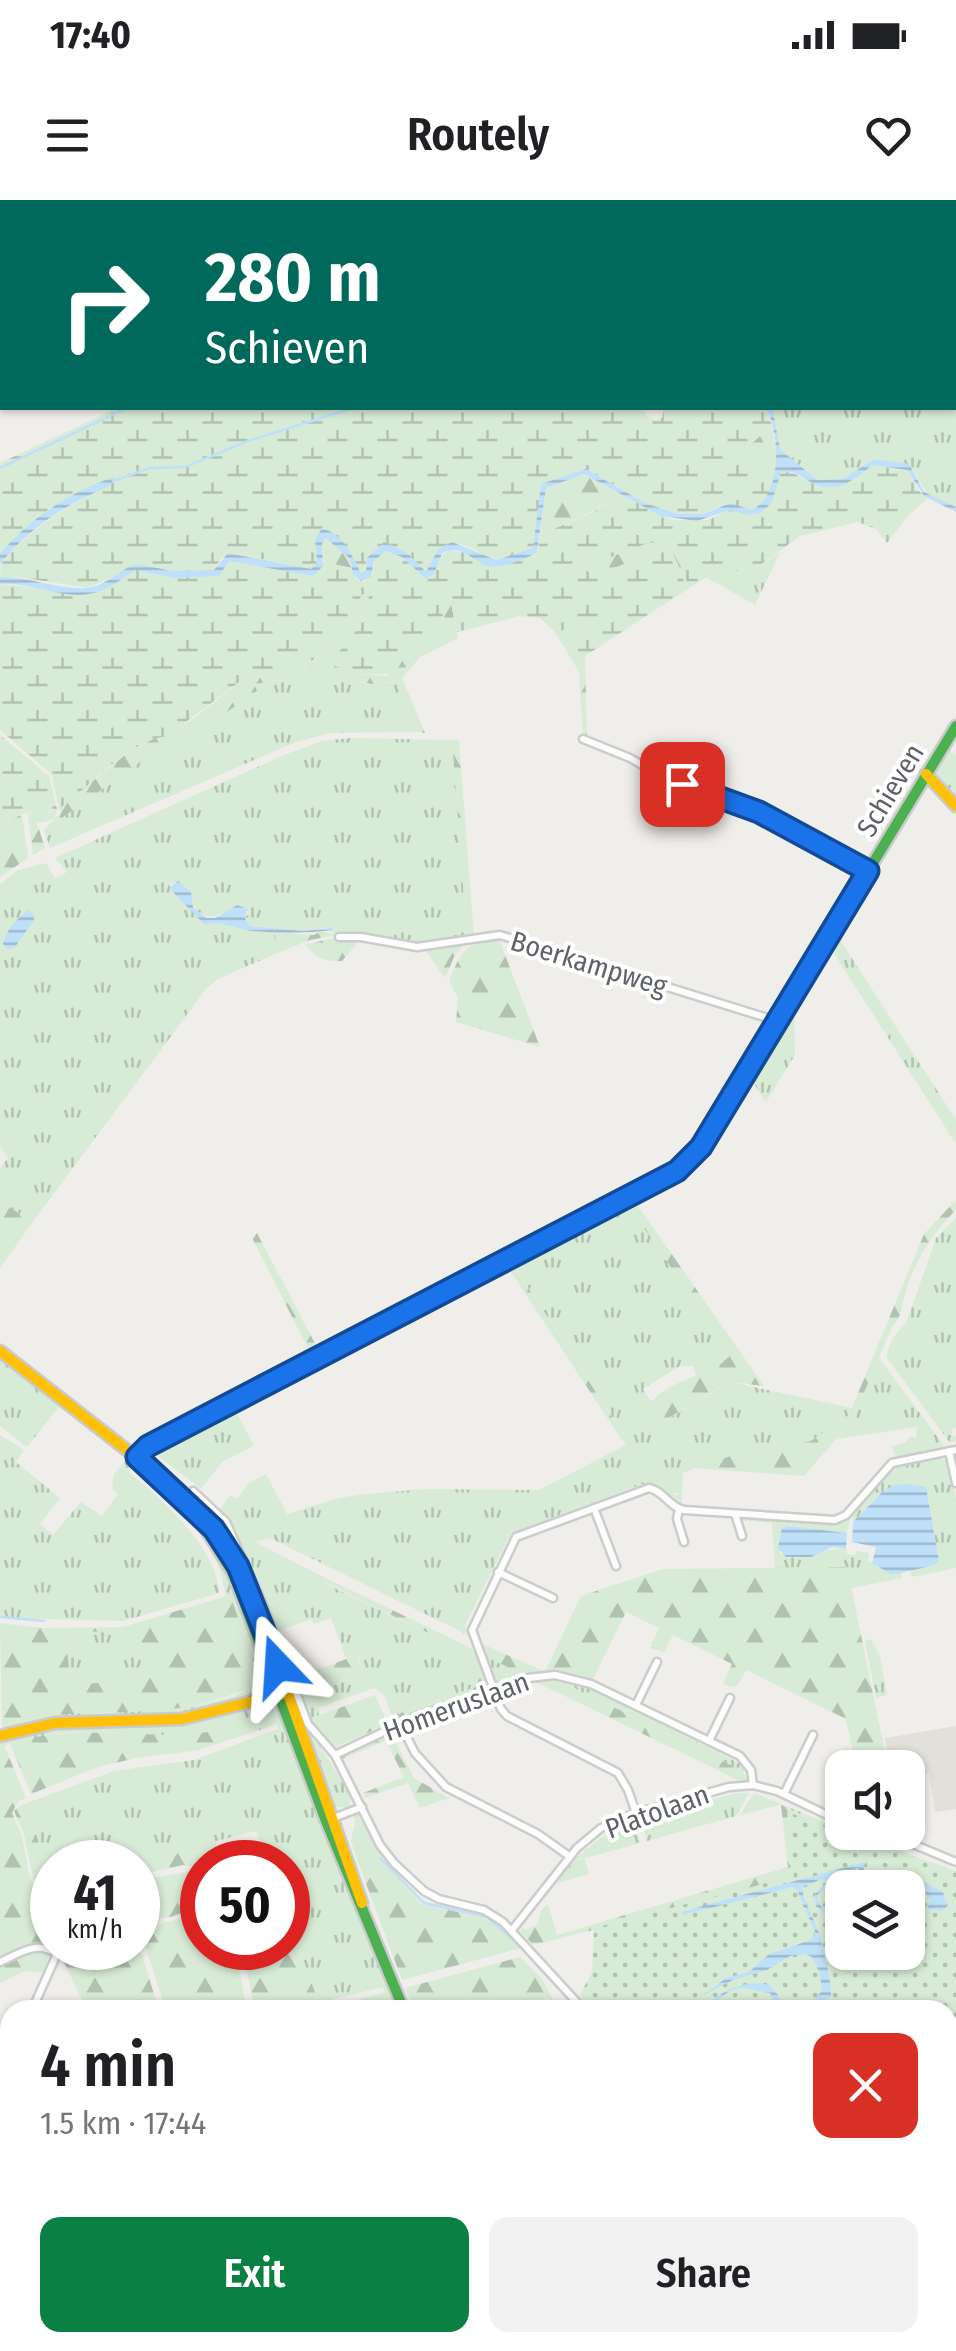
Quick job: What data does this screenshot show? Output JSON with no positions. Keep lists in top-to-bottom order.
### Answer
{
  "streets": {
    "street": [
      "Schieven",
      "Boerkampweg",
      "Homeruslaan",
      "Platolaan"
    ]
  },
  "crossings": [
    ["Schieven", "Boerkampweg"],
    ["Homeruslaan", "Platolaan"]
  ],
  "page": {
    "status": "17:40",
    "header": "Routely",
    "turn": ["280 m", "Schieven"],
    "speed": "41 km/h",
    "limit": "50",
    "heading": ["4 min", "1.5 km · 17:44"],
    "buttons": ["Exit", "Share"]
  }
}
